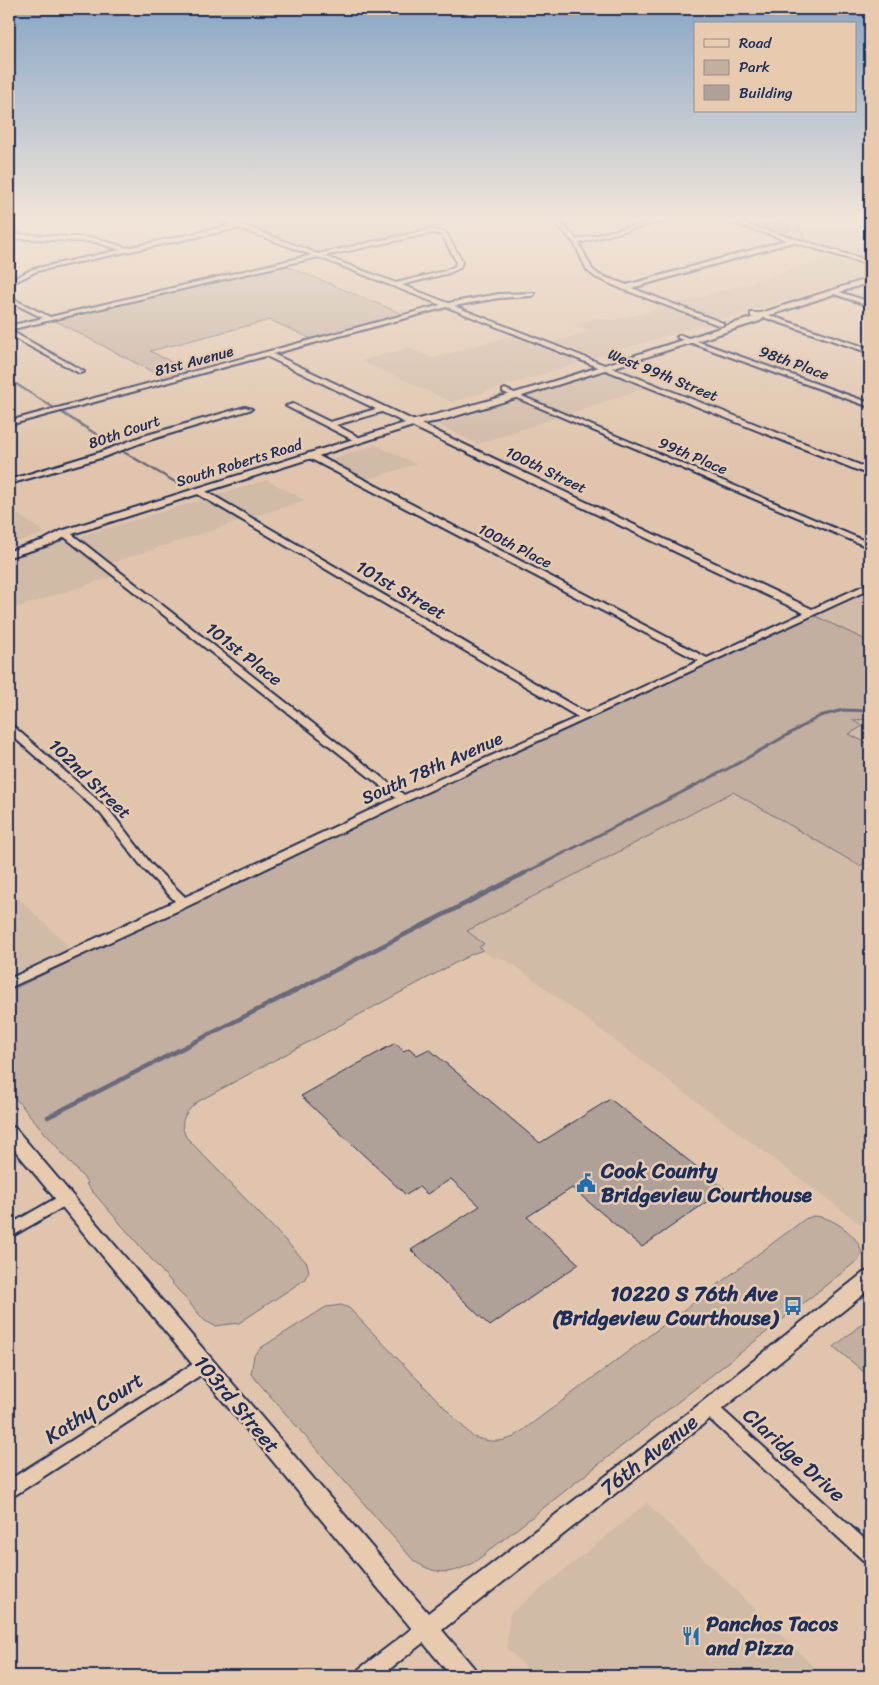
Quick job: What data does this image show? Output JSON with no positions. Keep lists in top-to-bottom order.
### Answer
{
  "streets": {
    "street": [
      "81st Avenue",
      "98th Place",
      "West 99th Street",
      "80th Court",
      "99th Place",
      "South Roberts Road",
      "100th Street",
      "100th Place",
      "101st Street",
      "101st Place",
      "South 78th Avenue",
      "102nd Street",
      "103rd Street",
      "Kathy Court",
      "76th Avenue",
      "Claridge Drive"
    ]
  },
  "crossings": [
    ["81st Avenue", "West 99th Street"],
    ["81st Avenue", "100th Street"],
    ["98th Place", "South Roberts Road"],
    ["West 99th Street", "South Roberts Road"],
    ["99th Place", "South Roberts Road"],
    ["South Roberts Road", "100th Street"],
    ["South Roberts Road", "100th Place"],
    ["South Roberts Road", "101st Street"],
    ["South Roberts Road", "101st Place"],
    ["100th Street", "South 78th Avenue"],
    ["100th Place", "South 78th Avenue"],
    ["101st Street", "South 78th Avenue"],
    ["101st Place", "South 78th Avenue"],
    ["South 78th Avenue", "102nd Street"],
    ["103rd Street", "Kathy Court"],
    ["103rd Street", "76th Avenue"],
    ["76th Avenue", "Claridge Drive"]
  ],
  "places": {
    "public building": ["Cook County Bridgeview Courthouse"],
    "bus stop": ["10220 S 76th Ave (Bridgeview Courthouse)"],
    "restaurant": ["Panchos Tacos and Pizza"]
  },
  "legend": ["Road", "Park", "Building"]
}
